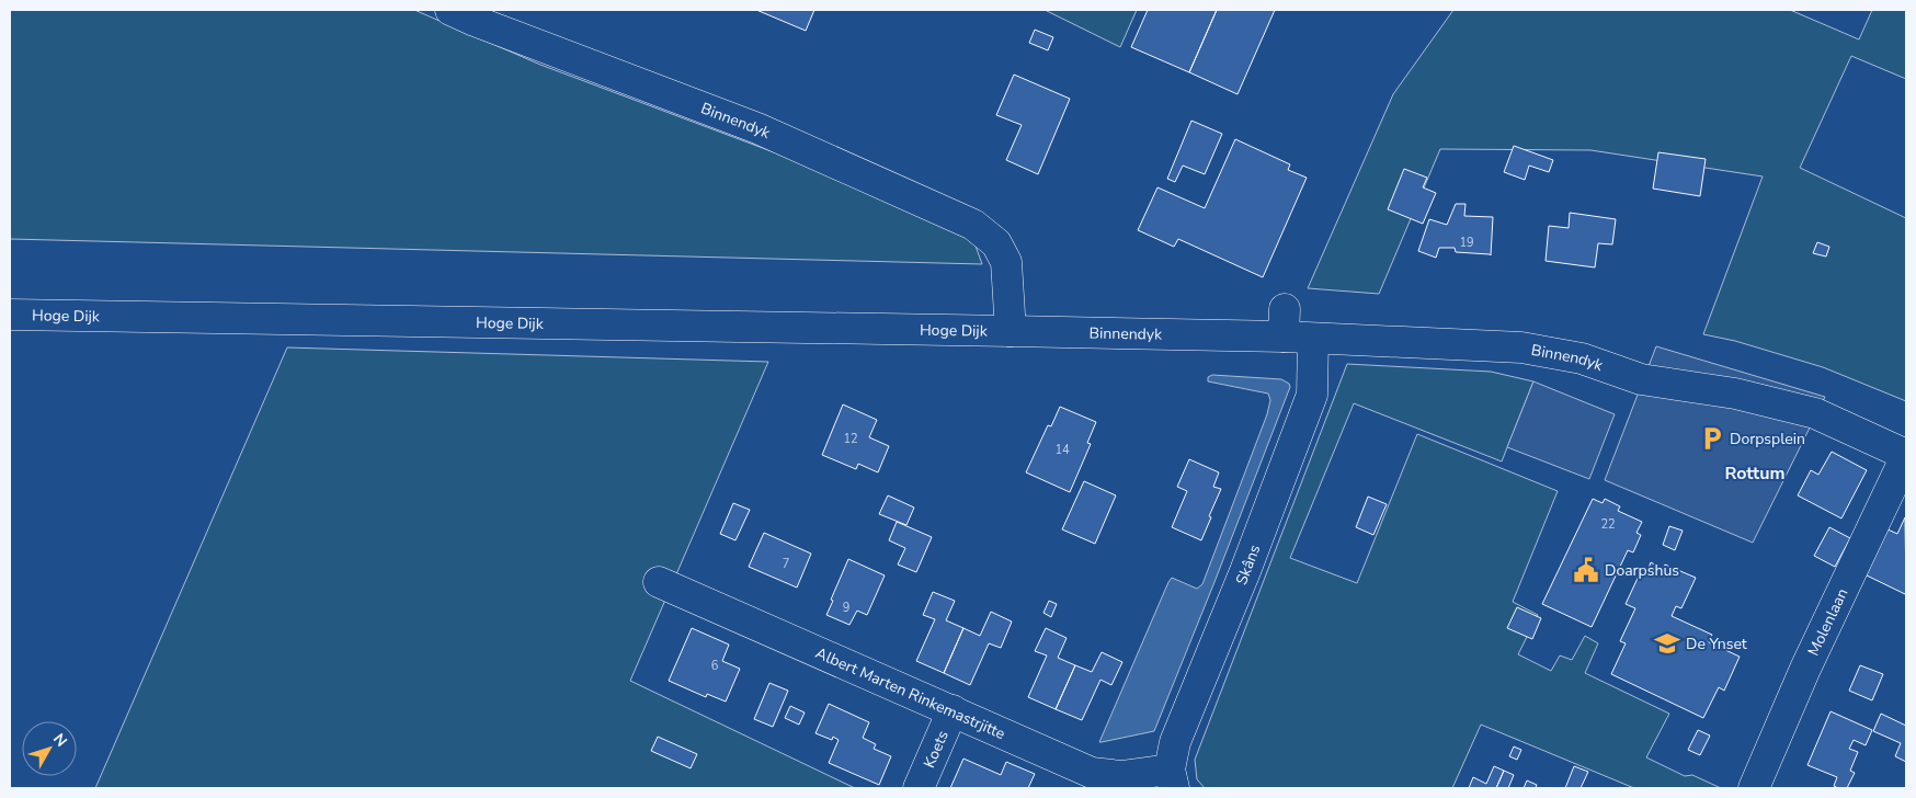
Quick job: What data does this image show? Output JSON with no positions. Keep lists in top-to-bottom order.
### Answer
{
  "streets": {
    "street": [
      "Binnendyk",
      "Hoge Dijk",
      "Skâns",
      "Molenlaan",
      "Albert Marten Rinkemastrjitte",
      "Koets"
    ]
  },
  "crossings": [
    ["Binnendyk", "Hoge Dijk"],
    ["Binnendyk", "Skâns"],
    ["Binnendyk", "Molenlaan"],
    ["Skâns", "Albert Marten Rinkemastrjitte"],
    ["Albert Marten Rinkemastrjitte", "Koets"]
  ],
  "districts": ["Rottum"],
  "places": {
    "parking": ["Dorpsplein"],
    "public building": ["Doarpshus"],
    "school or university": ["De Ynset"]
  },
  "house_numbers": [
    "19",
    "12",
    "14",
    "22",
    "7",
    "9",
    "6"
  ],
  "north": "top right"
}
